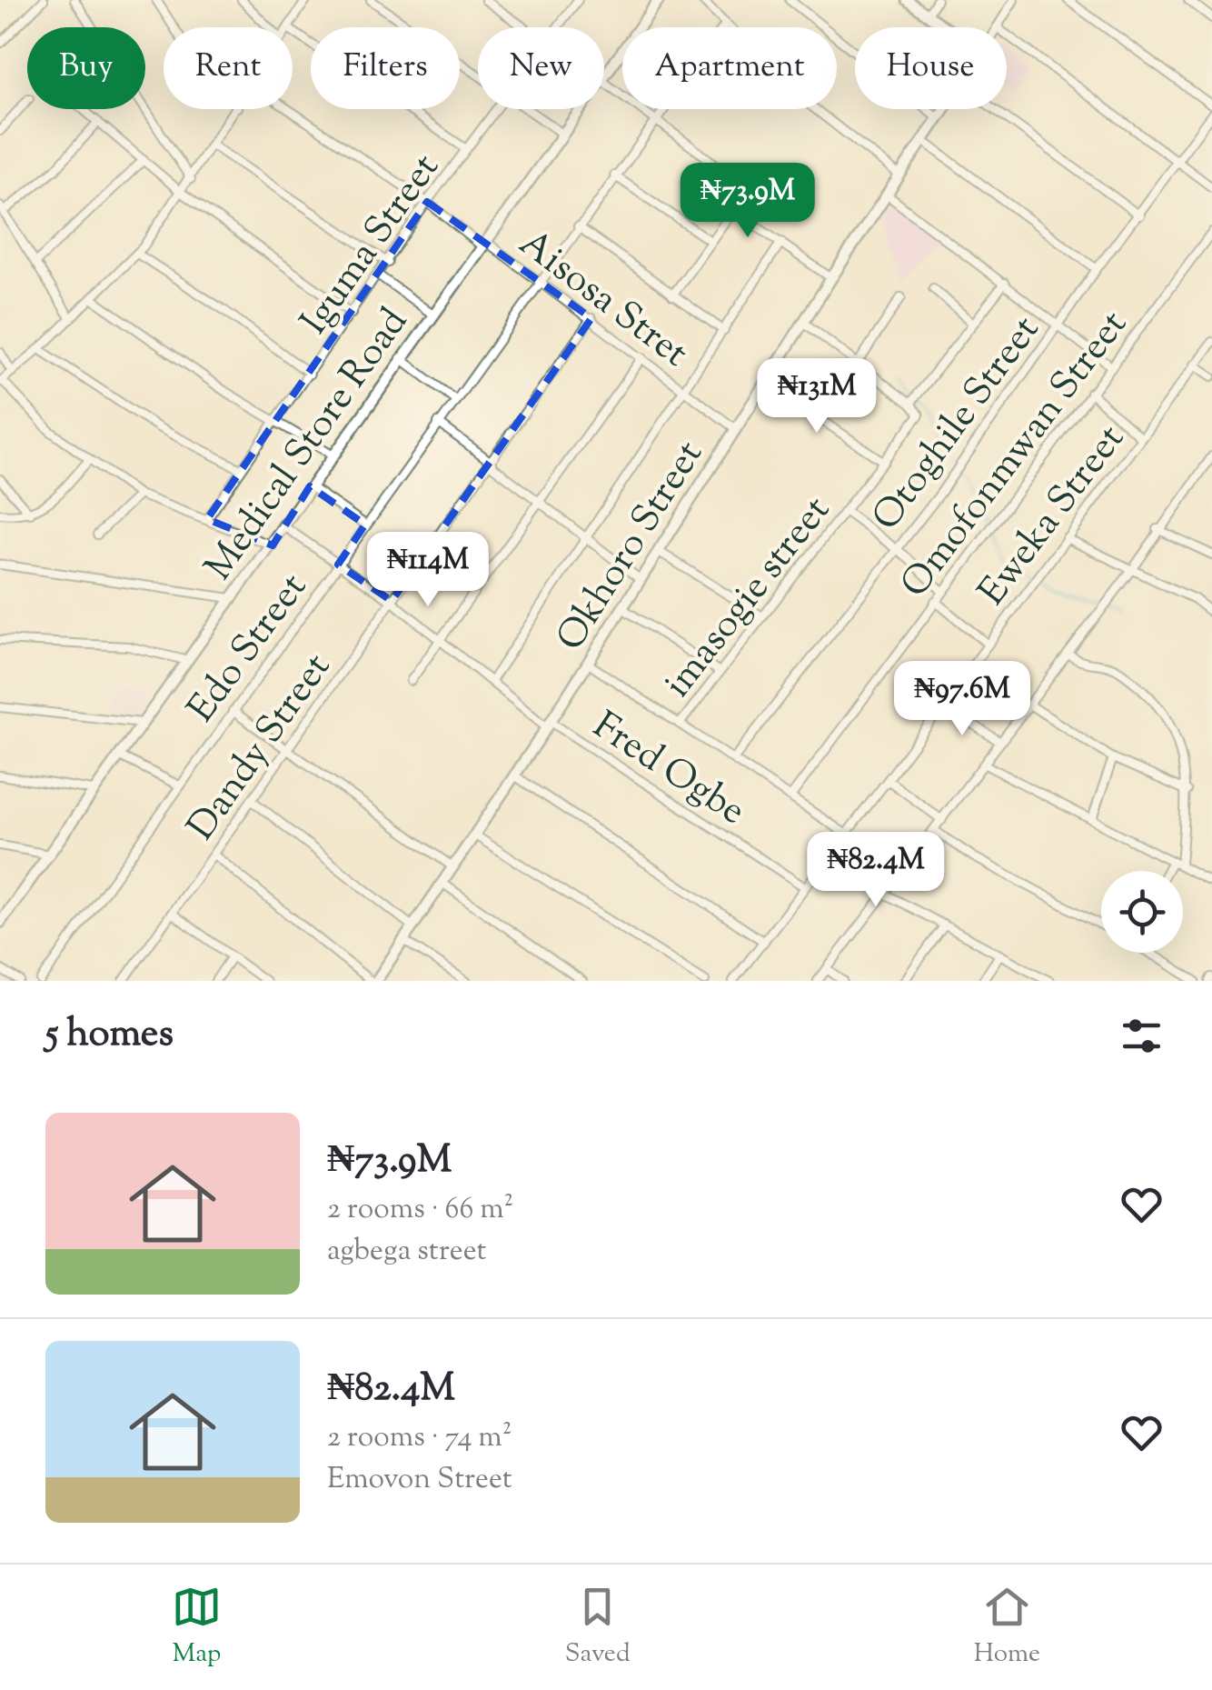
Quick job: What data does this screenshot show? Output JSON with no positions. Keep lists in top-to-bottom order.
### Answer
{
  "streets": {
    "street": [
      "Iguma Street",
      "Aisosa Stret",
      "Otoghile Street",
      "Medical Store Road",
      "Omofonmwan Street",
      "Eweka Street",
      "Okhoro Street",
      "imasogie street",
      "Edo Street",
      "Dandy Street",
      "Fred Ogbe"
    ]
  },
  "crossings": [
    ["Iguma Street", "Aisosa Stret"],
    ["Aisosa Stret", "Medical Store Road"],
    ["Aisosa Stret", "Okhoro Street"],
    ["Aisosa Stret", "Edo Street"],
    ["Aisosa Stret", "Dandy Street"],
    ["Medical Store Road", "Fred Ogbe"],
    ["Eweka Street", "Fred Ogbe"],
    ["Okhoro Street", "Fred Ogbe"],
    ["Edo Street", "Fred Ogbe"],
    ["Dandy Street", "Fred Ogbe"]
  ],
  "page": {
    "chip": [
      "Buy",
      "Rent",
      "Filters",
      "New",
      "Apartment",
      "House"
    ],
    "price": [
      "₦73.9M",
      "₦131M",
      "₦114M",
      "₦97.6M",
      "₦82.4M"
    ],
    "heading": "5 homes",
    "list": [
      {
        "name": "₦73.9M",
        "note": "2 rooms · 66 m² · agbega street"
      },
      {
        "name": "₦82.4M",
        "note": "2 rooms · 74 m² · Emovon Street"
      }
    ],
    "tabs": ["Map", "Saved", "Home"]
  }
}
